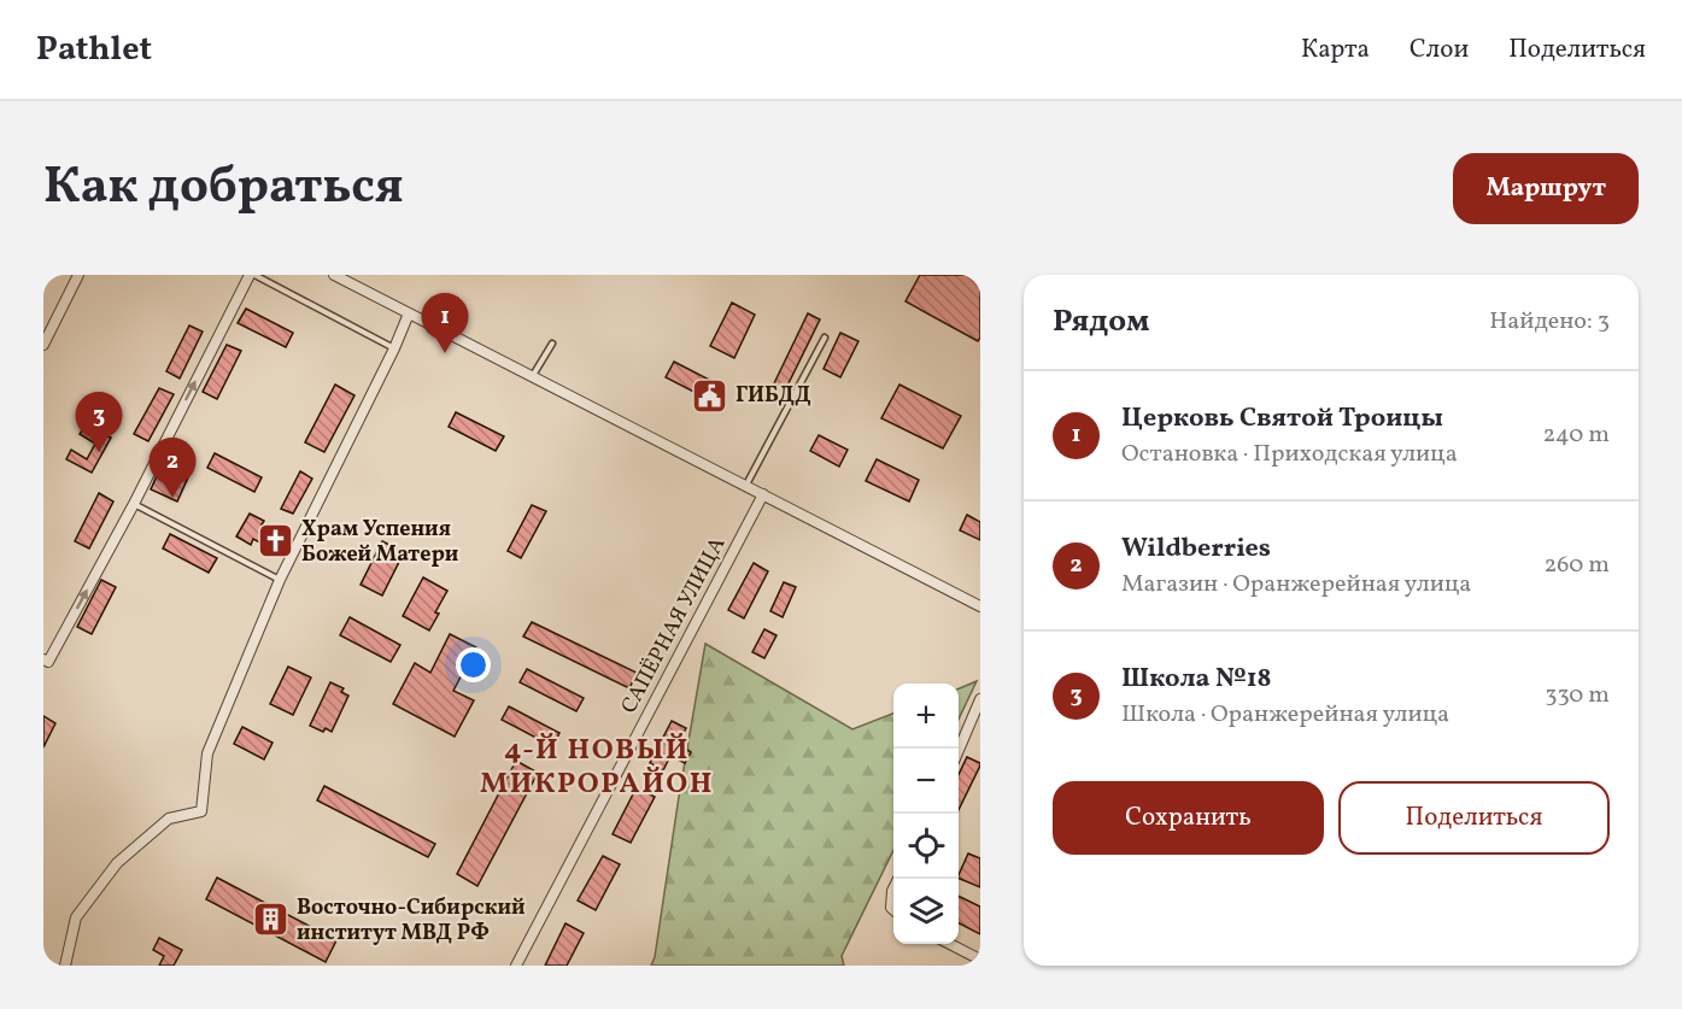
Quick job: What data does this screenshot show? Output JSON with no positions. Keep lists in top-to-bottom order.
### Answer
{
  "streets": {
    "street": ["САПЁРНАЯ УЛИЦА"]
  },
  "districts": ["4-Й НОВЫЙ МИКРОРАЙОН"],
  "places": {
    "public building": ["ГИБДД"],
    "church": ["Храм Успения Божей Матери"],
    "building": ["Восточно-Сибирский институт МВД РФ"]
  },
  "page": {
    "header": "Pathlet",
    "nav": ["Карта", "Слои", "Поделиться"],
    "title": "Как добраться",
    "buttons": [
      "Маршрут",
      ["Сохранить", "Поделиться"]
    ],
    "heading": ["Рядом", "Найдено: 3"],
    "pins": ["1", "3", "2"],
    "list": [
      {
        "mark": "1",
        "name": "Церковь Святой Троицы",
        "note": "Остановка · Приходская улица",
        "value": "240 m"
      },
      {
        "mark": "2",
        "name": "Wildberries",
        "note": "Магазин · Оранжерейная улица",
        "value": "260 m"
      },
      {
        "mark": "3",
        "name": "Школа №18",
        "note": "Школа · Оранжерейная улица",
        "value": "330 m"
      }
    ],
    "map_buttons": ["+", "−"]
  }
}
